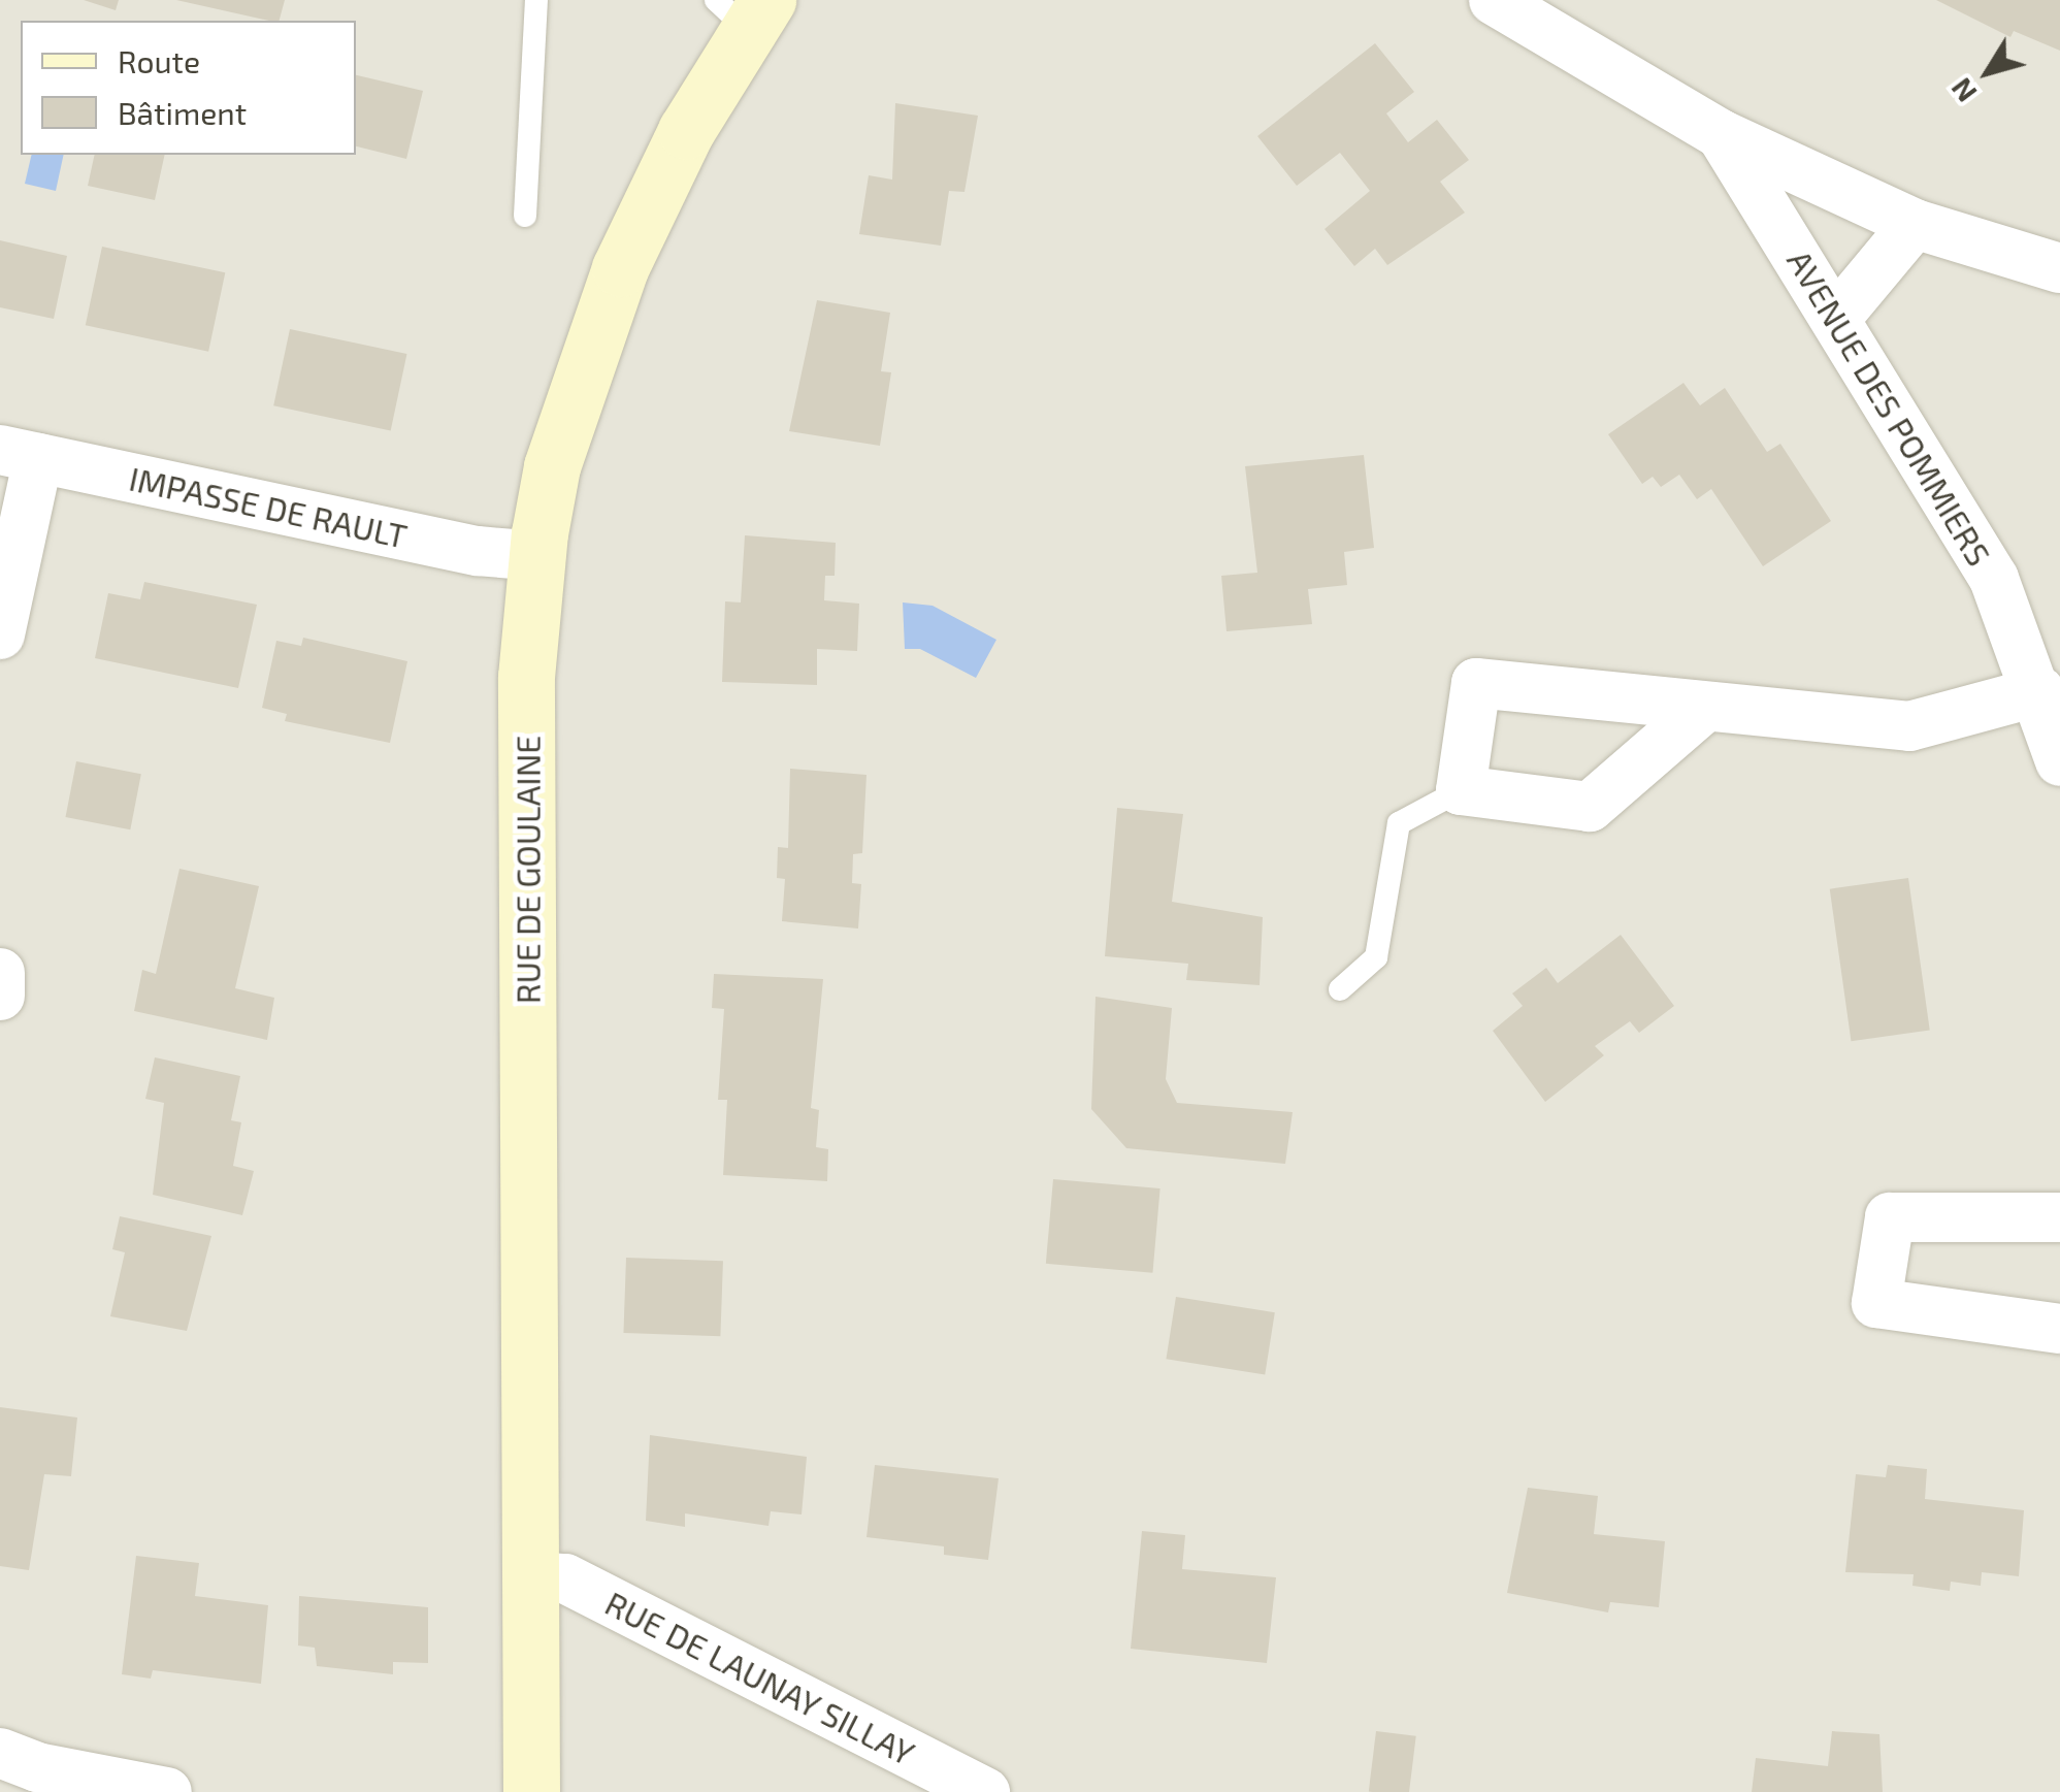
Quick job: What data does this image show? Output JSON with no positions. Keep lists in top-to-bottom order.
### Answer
{
  "streets": {
    "street": [
      "AVENUE DES POMMIERS",
      "IMPASSE DE RAULT",
      "RUE DE GOULAINE",
      "RUE DE LAUNAY SILLAY"
    ]
  },
  "crossings": [
    ["IMPASSE DE RAULT", "RUE DE GOULAINE"],
    ["RUE DE GOULAINE", "RUE DE LAUNAY SILLAY"]
  ],
  "legend": ["Route", "Bâtiment"],
  "north": "bottom left"
}
